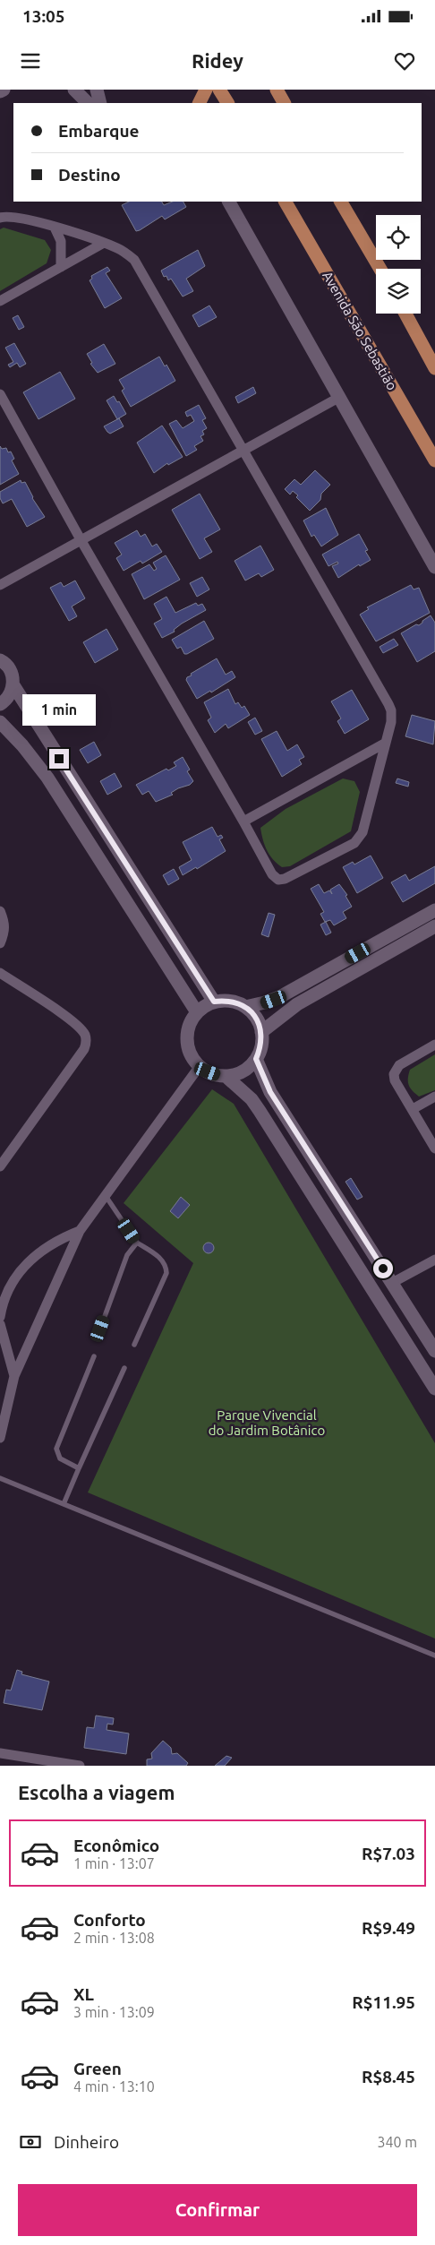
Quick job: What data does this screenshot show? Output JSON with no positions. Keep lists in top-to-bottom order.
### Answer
{
  "streets": {
    "main road": ["Avenida São Sebastião"]
  },
  "parks": ["Parque Vivencial do Jardim Botânico"],
  "page": {
    "status": "13:05",
    "header": "Ridey",
    "banner": ["Embarque", "Destino"],
    "bubble": "1 min",
    "heading": "Escolha a viagem",
    "list": [
      {
        "name": "Econômico",
        "note": "1 min · 13:07",
        "value": "R$7.03"
      },
      {
        "name": "Conforto",
        "note": "2 min · 13:08",
        "value": "R$9.49"
      },
      {
        "name": "XL",
        "note": "3 min · 13:09",
        "value": "R$11.95"
      },
      {
        "name": "Green",
        "note": "4 min · 13:10",
        "value": "R$8.45"
      }
    ],
    "pay": ["Dinheiro", "340 m"],
    "buttons": "Confirmar"
  }
}
